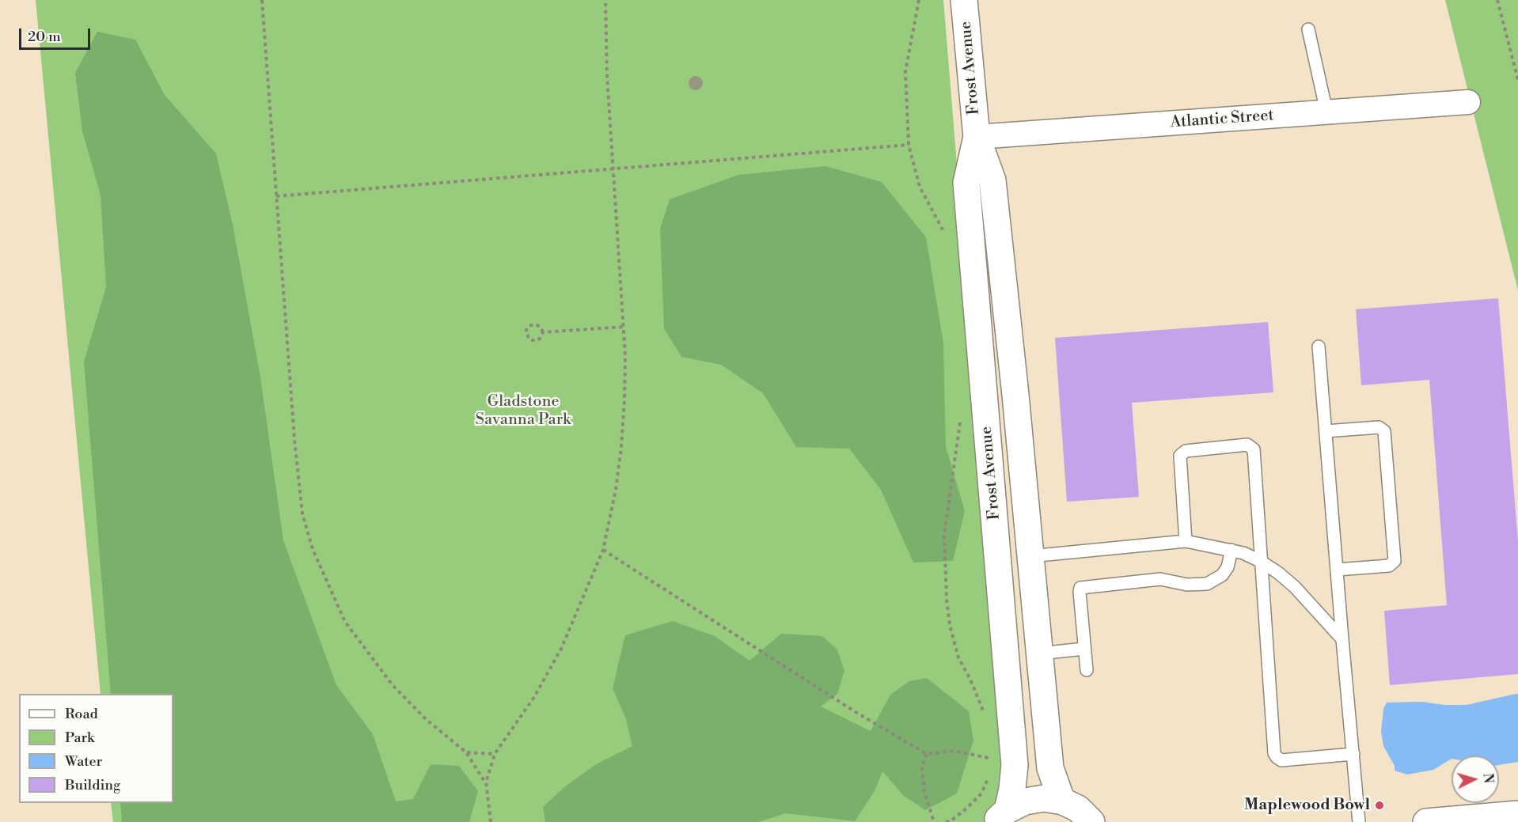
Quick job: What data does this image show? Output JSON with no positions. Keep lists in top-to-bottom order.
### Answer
{
  "streets": {
    "street": ["Frost Avenue", "Atlantic Street"]
  },
  "crossings": [
    ["Frost Avenue", "Atlantic Street"]
  ],
  "parks": ["Gladstone Savanna Park"],
  "places": ["Maplewood Bowl"],
  "legend": [
    "Road",
    "Park",
    "Water",
    "Building"
  ],
  "scale_bar": "20 m",
  "north": "right"
}
